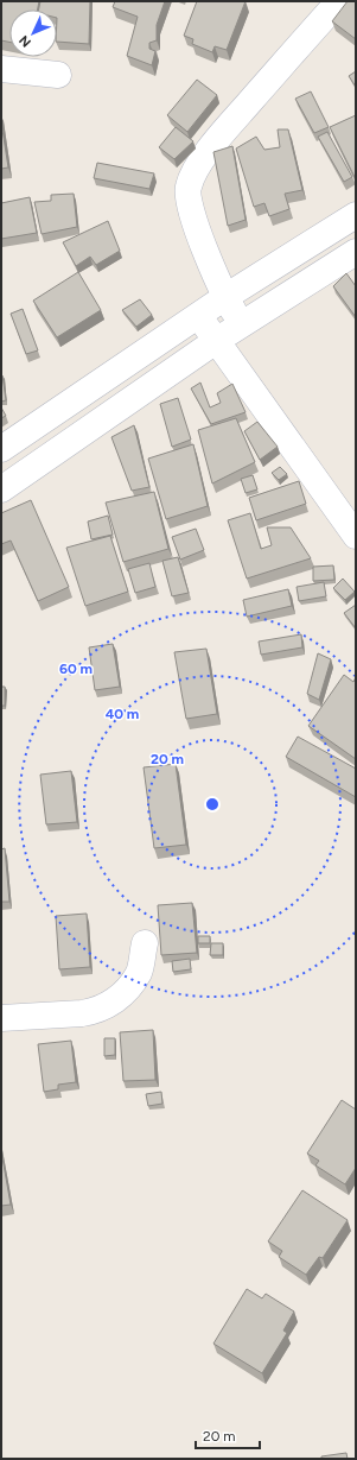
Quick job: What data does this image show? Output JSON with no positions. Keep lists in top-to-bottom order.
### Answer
{
  "scale_bar": "20 m",
  "north": "bottom left",
  "rings": ["60 m", "40 m", "20 m"]
}
